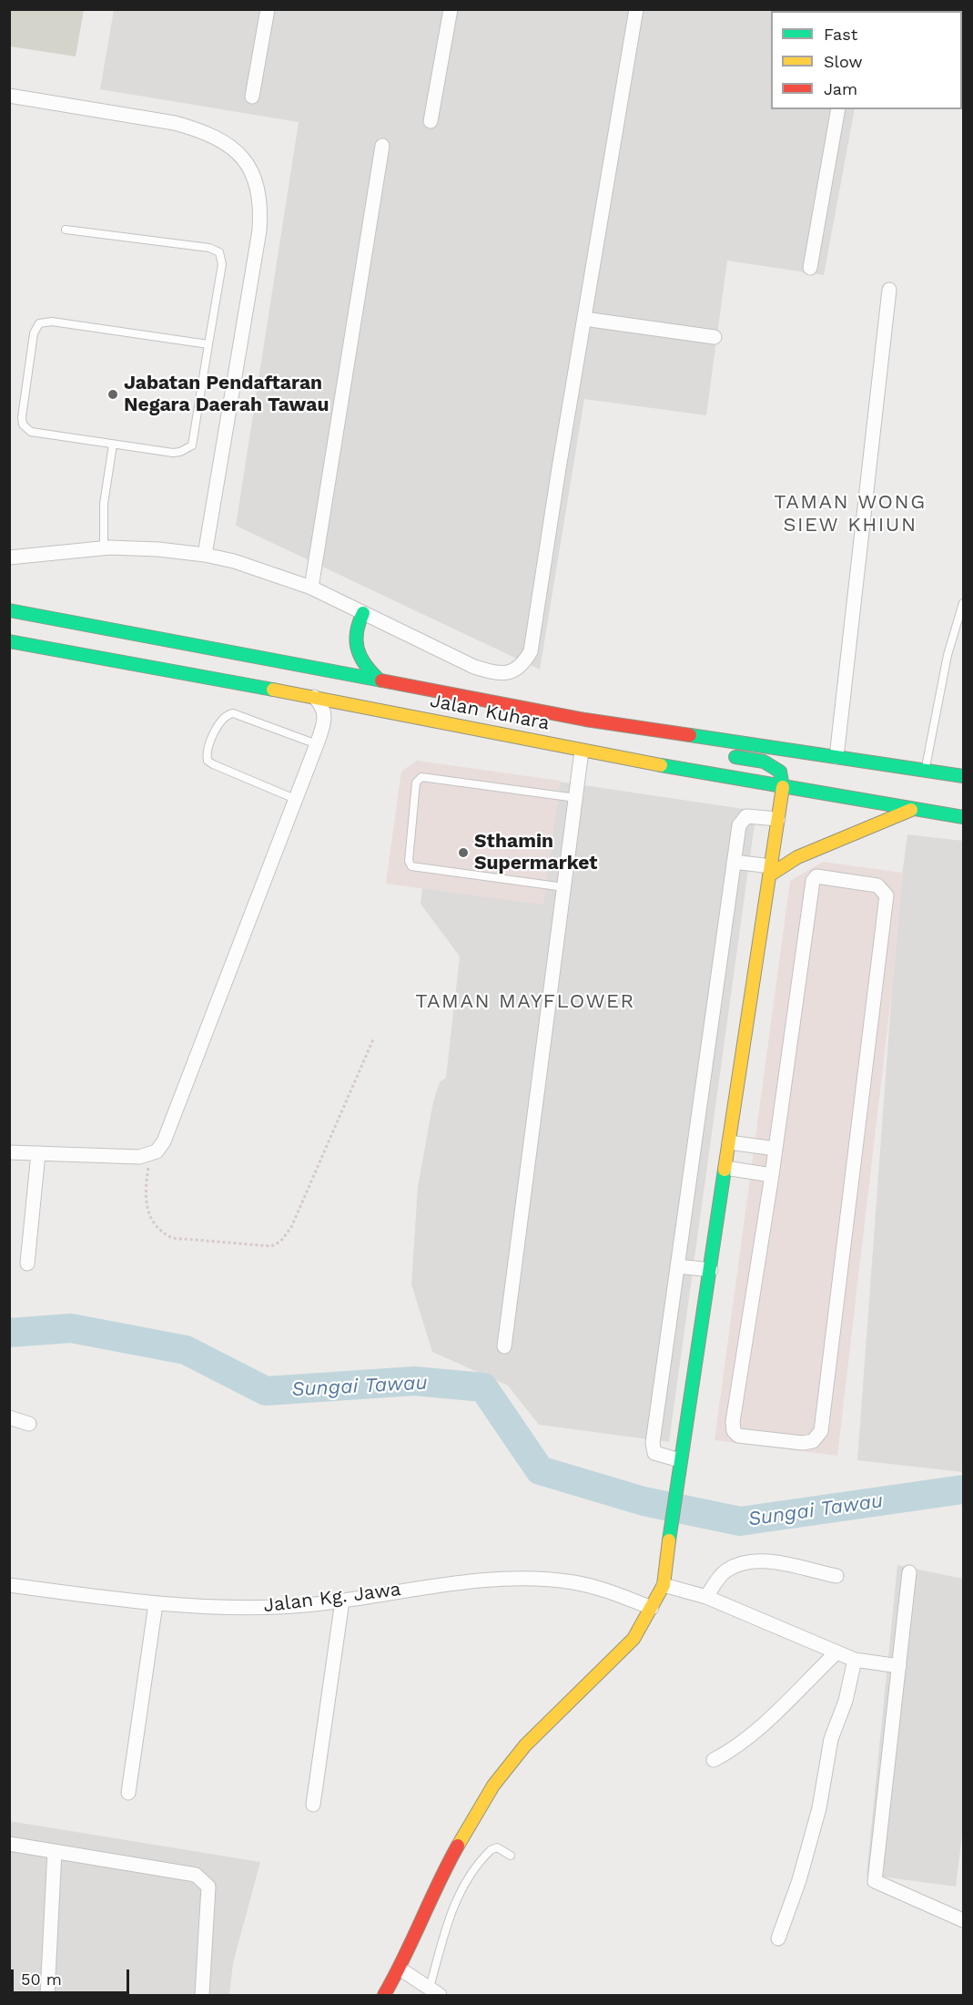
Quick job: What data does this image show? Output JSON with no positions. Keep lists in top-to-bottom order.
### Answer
{
  "streets": {
    "main road": ["Jalan Kuhara"],
    "street": ["Jalan Kg. Jawa"]
  },
  "districts": ["TAMAN WONG SIEW KHIUN", "TAMAN MAYFLOWER"],
  "water": ["Sungai Tawau"],
  "places": ["Jabatan Pendaftaran Negara Daerah Tawau", "Sthamin Supermarket"],
  "legend": ["Fast", "Slow", "Jam"],
  "scale_bar": "50 m"
}
